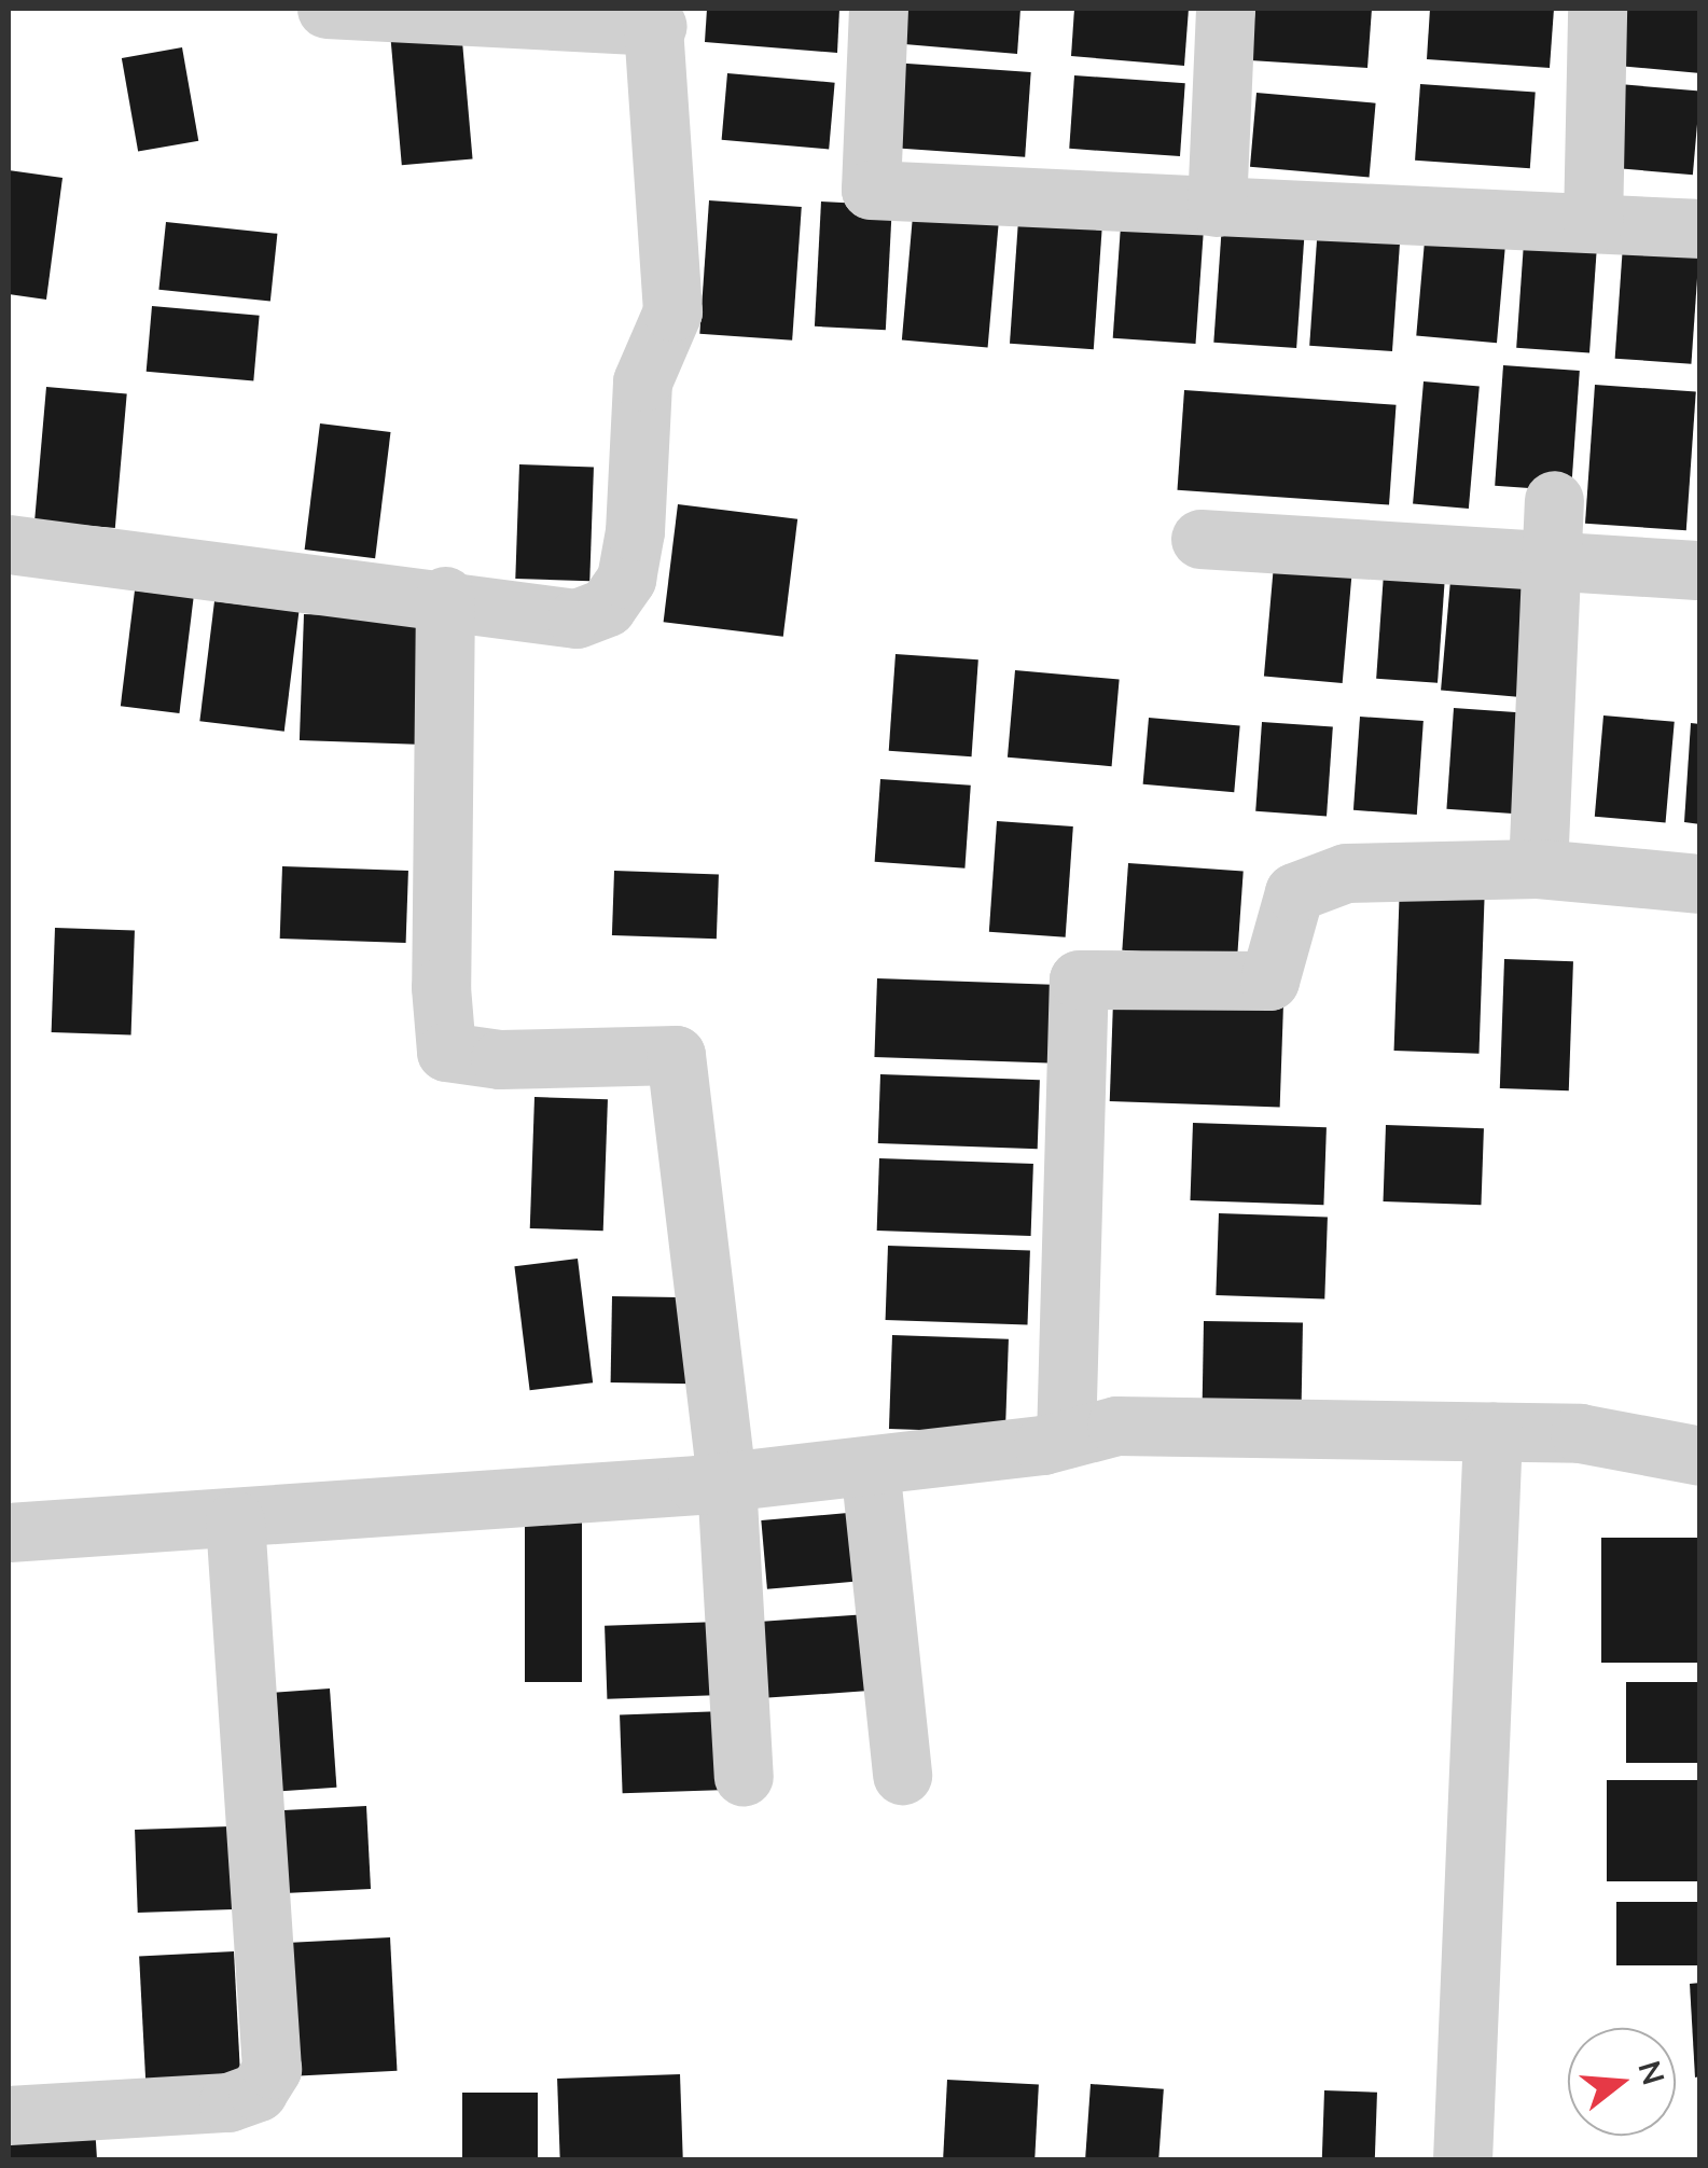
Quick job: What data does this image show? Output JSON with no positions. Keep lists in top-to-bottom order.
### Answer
{
  "north": "right"
}
